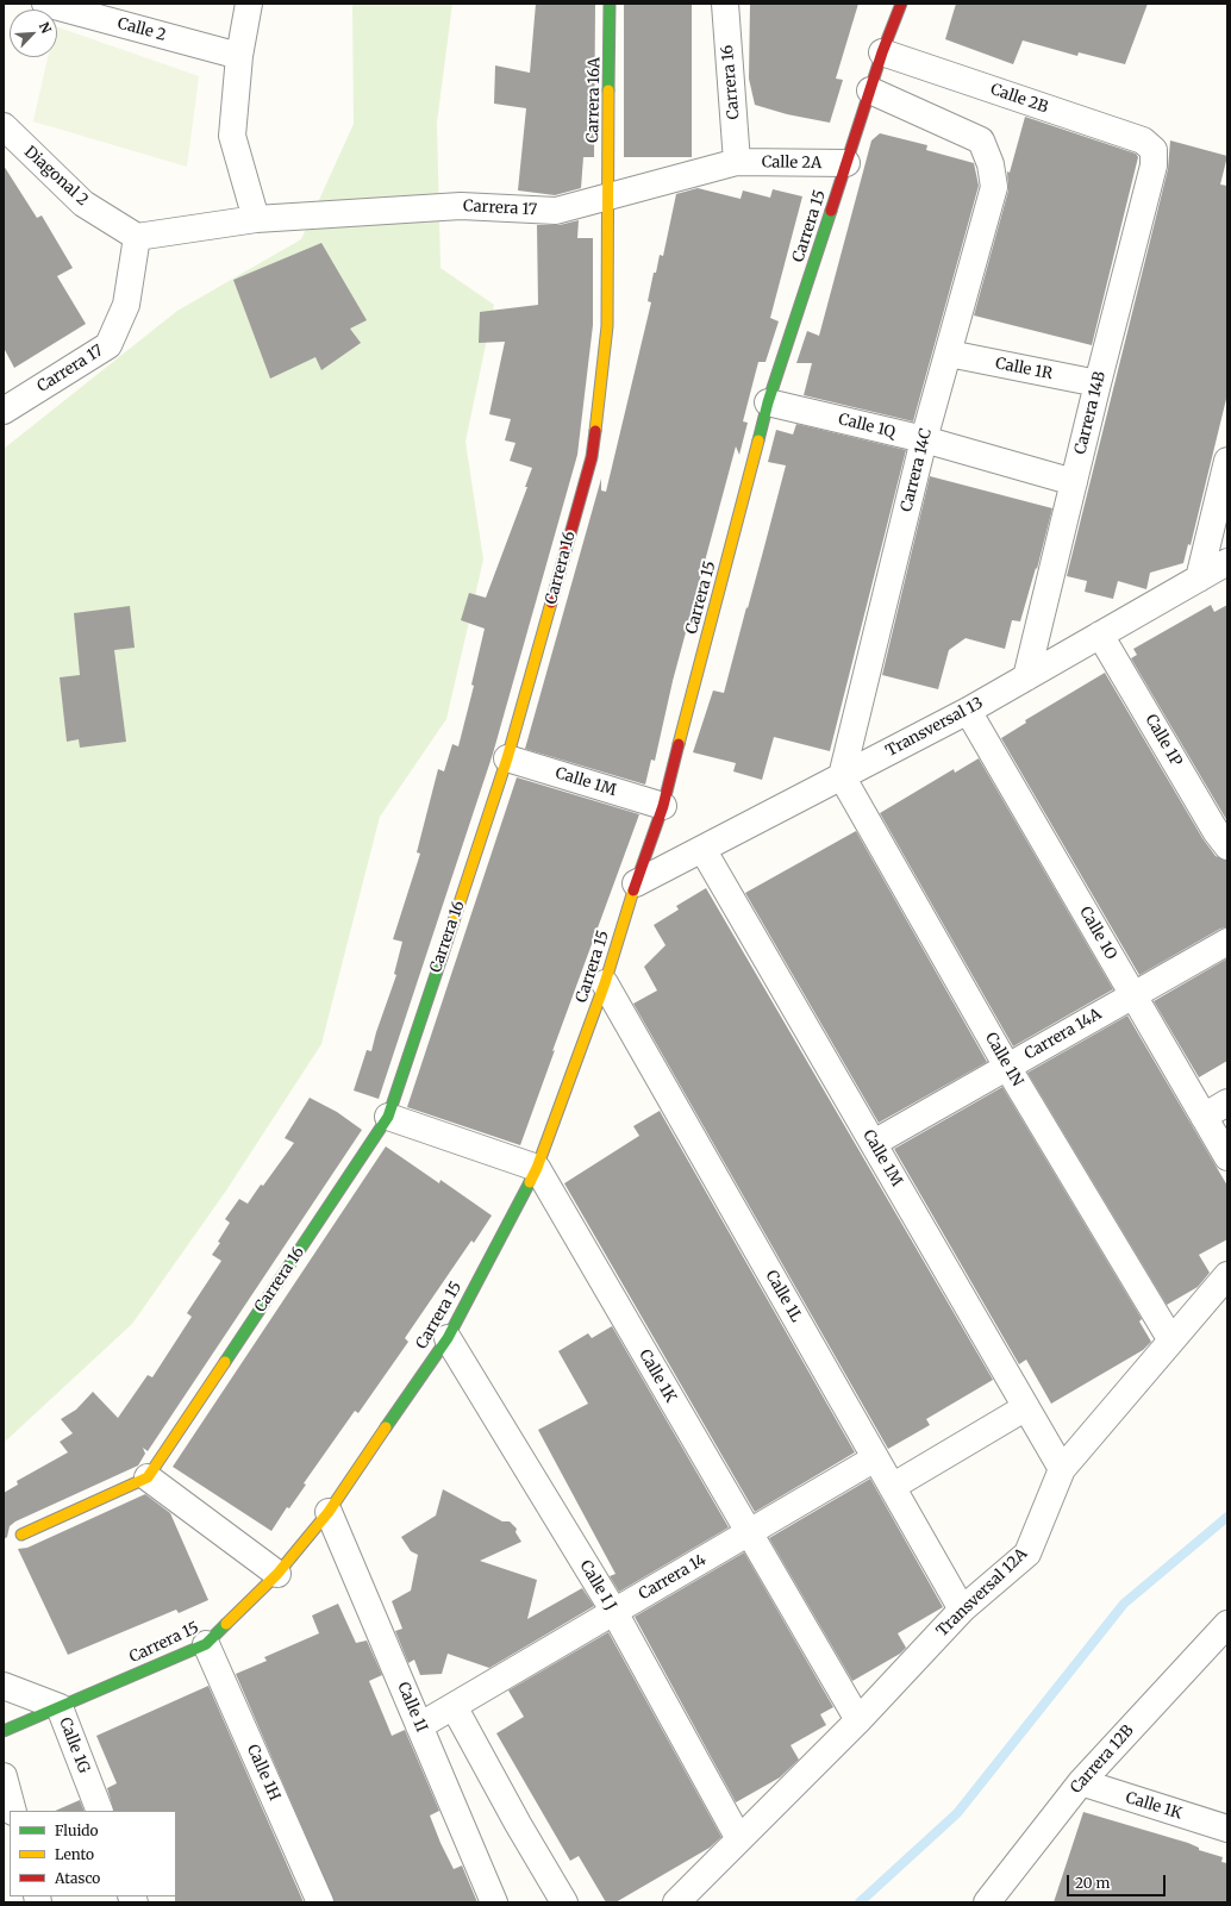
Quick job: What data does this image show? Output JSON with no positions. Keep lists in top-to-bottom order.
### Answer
{
  "streets": {
    "main road": ["Carrera 16", "Carrera 16A", "Carrera 15"],
    "street": [
      "Calle 2",
      "Calle 2B",
      "Calle 2A",
      "Diagonal 2",
      "Carrera 17",
      "Calle 1R",
      "Carrera 14B",
      "Calle 1Q",
      "Carrera 14C",
      "Transversal 13",
      "Calle 1P",
      "Calle 1M",
      "Calle 1O",
      "Carrera 14A",
      "Calle 1N",
      "Calle 1L",
      "Calle 1K",
      "Carrera 14",
      "Calle I J",
      "Transversal 12A",
      "Calle 1I",
      "Calle 1G",
      "Carrera 12B",
      "Calle 1H"
    ]
  },
  "crossings": [
    ["Carrera 16", "Carrera 16A"],
    ["Carrera 16", "Calle 2A"],
    ["Carrera 16", "Carrera 17"],
    ["Carrera 16", "Calle 1M"],
    ["Calle 2B", "Carrera 15"],
    ["Calle 2B", "Carrera 14B"],
    ["Carrera 16A", "Carrera 17"],
    ["Calle 2A", "Carrera 17"],
    ["Calle 2A", "Carrera 15"],
    ["Diagonal 2", "Carrera 17"],
    ["Carrera 15", "Calle 1Q"],
    ["Carrera 15", "Carrera 14C"],
    ["Carrera 15", "Transversal 13"],
    ["Carrera 15", "Calle 1M"],
    ["Carrera 15", "Calle 1L"],
    ["Carrera 15", "Calle 1K"],
    ["Carrera 15", "Calle I J"],
    ["Carrera 15", "Calle 1I"],
    ["Carrera 15", "Calle 1G"],
    ["Carrera 15", "Calle 1H"],
    ["Calle 1R", "Carrera 14B"],
    ["Calle 1R", "Carrera 14C"],
    ["Carrera 14B", "Calle 1Q"],
    ["Carrera 14B", "Transversal 13"],
    ["Calle 1Q", "Carrera 14C"],
    ["Carrera 14C", "Transversal 13"],
    ["Carrera 14C", "Calle 1N"],
    ["Transversal 13", "Calle 1P"],
    ["Transversal 13", "Calle 1M"],
    ["Transversal 13", "Calle 1O"],
    ["Transversal 13", "Calle 1N"],
    ["Calle 1M", "Carrera 14A"],
    ["Calle 1M", "Transversal 12A"],
    ["Calle 1O", "Carrera 14A"],
    ["Carrera 14A", "Calle 1N"],
    ["Calle 1N", "Transversal 12A"],
    ["Calle 1L", "Carrera 14"],
    ["Calle 1L", "Transversal 12A"],
    ["Calle 1K", "Carrera 14"],
    ["Calle 1K", "Transversal 12A"],
    ["Calle 1K", "Carrera 12B"],
    ["Carrera 14", "Calle I J"],
    ["Carrera 14", "Calle 1I"],
    ["Calle I J", "Transversal 12A"]
  ],
  "legend": ["Fluido", "Lento", "Atasco"],
  "scale_bar": "20 m",
  "north": "top right"
}
